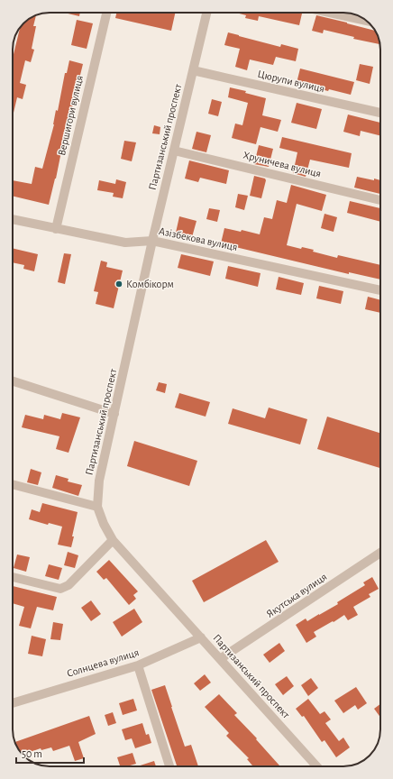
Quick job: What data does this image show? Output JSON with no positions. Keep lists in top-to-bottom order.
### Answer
{
  "streets": {
    "street": [
      "Цюрупи вулиця",
      "Вершигори вулиця",
      "Партизанський проспект",
      "Хруничева вулиця",
      "Азізбекова вулиця",
      "Якутська вулиця",
      "Солнцева вулиця"
    ]
  },
  "crossings": [
    ["Цюрупи вулиця", "Партизанський проспект"],
    ["Вершигори вулиця", "Азізбекова вулиця"],
    ["Партизанський проспект", "Хруничева вулиця"],
    ["Партизанський проспект", "Азізбекова вулиця"],
    ["Партизанський проспект", "Якутська вулиця"],
    ["Партизанський проспект", "Солнцева вулиця"]
  ],
  "places": ["Комбікорм"],
  "scale_bar": "50 m"
}
